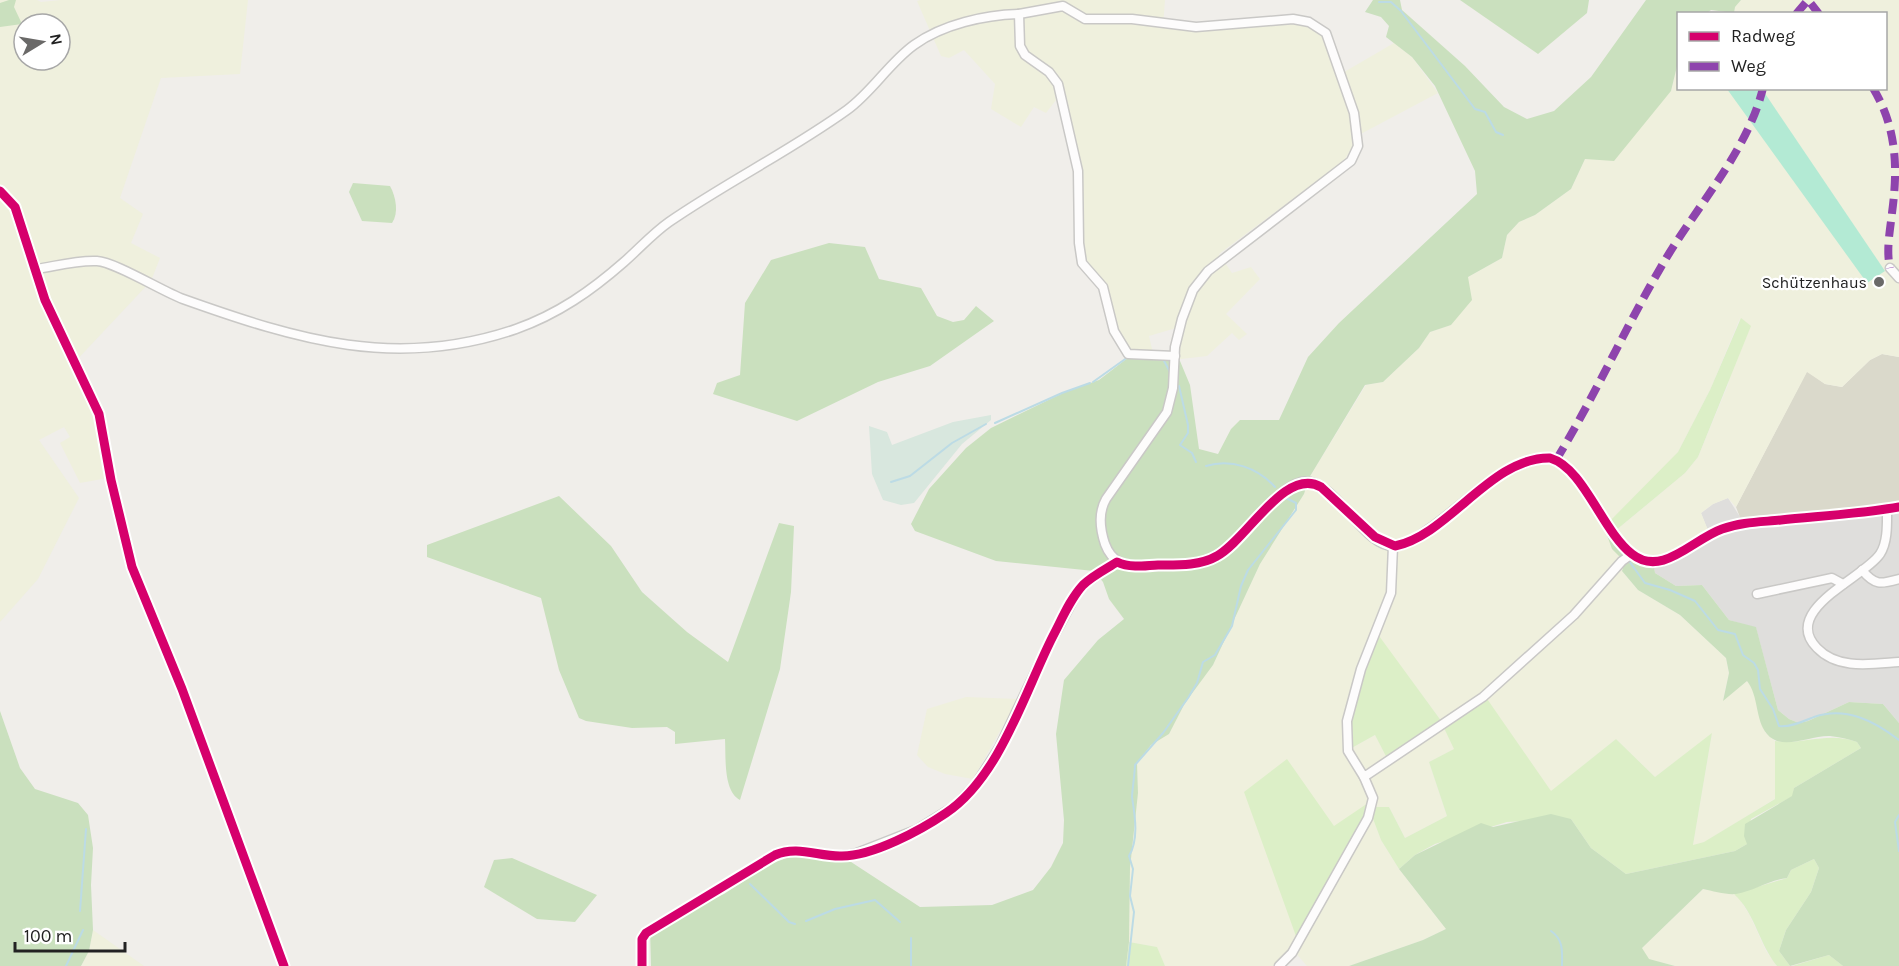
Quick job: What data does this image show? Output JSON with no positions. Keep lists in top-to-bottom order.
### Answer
{
  "places": ["Schützenhaus"],
  "legend": ["Radweg", "Weg"],
  "scale_bar": "100 m",
  "north": "right"
}
